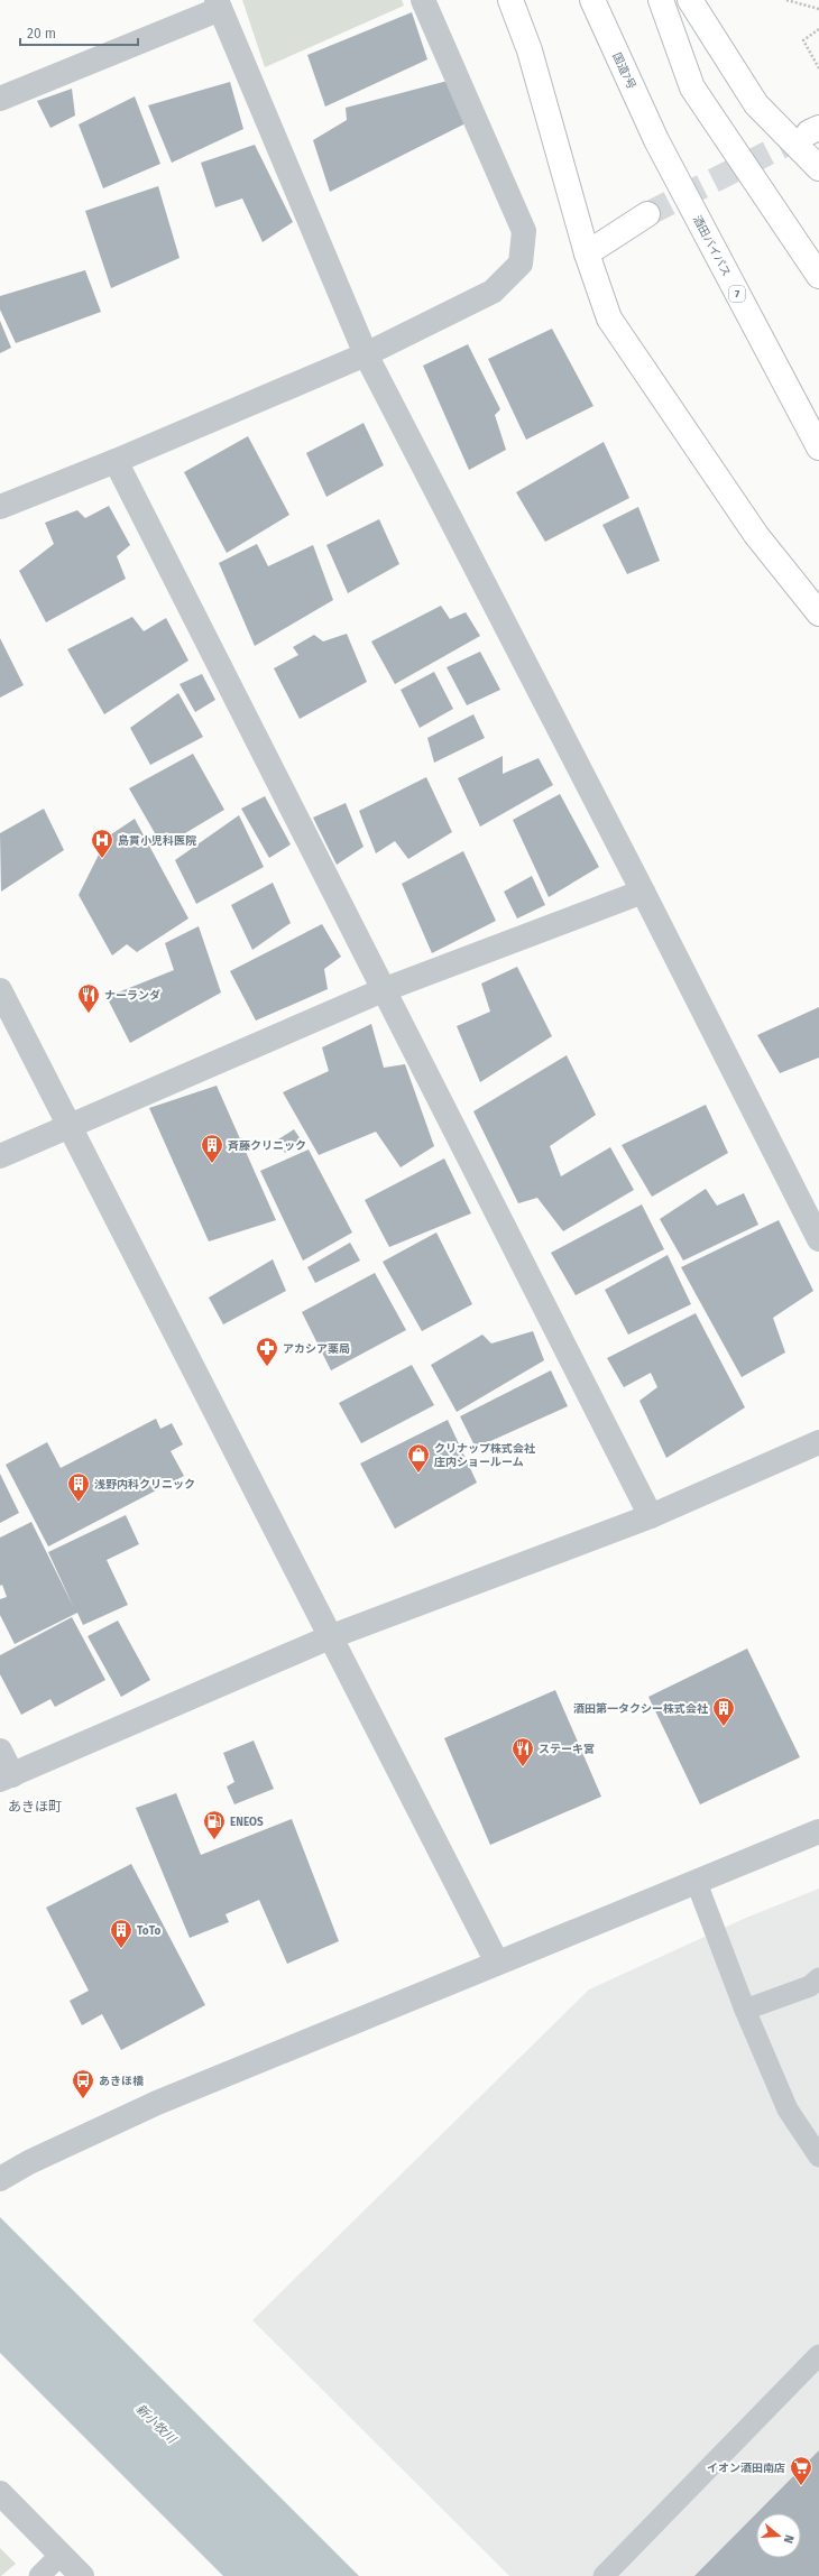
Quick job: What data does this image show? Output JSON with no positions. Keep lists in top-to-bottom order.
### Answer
{
  "streets": {
    "main road": ["国道7号", "酒田バイパス", "7"]
  },
  "crossings": [
    ["国道7号", "酒田バイパス"]
  ],
  "districts": ["あきほ町"],
  "water": ["新小牧川"],
  "places": {
    "hospital": ["島貫小児科医院"],
    "restaurant": ["ナーランダ", "ステーキ宮"],
    "building": [
      "斉藤クリニック",
      "浅野内科クリニック",
      "酒田第一タクシー株式会社",
      "ToTo"
    ],
    "pharmacy": ["アカシア薬局"],
    "shop": ["クリナップ株式会社 庄内ショールーム"],
    "fuel station": ["ENEOS"],
    "bus stop": ["あきほ橋"],
    "supermarket": ["イオン酒田南店"]
  },
  "scale_bar": "20 m",
  "north": "right"
}
